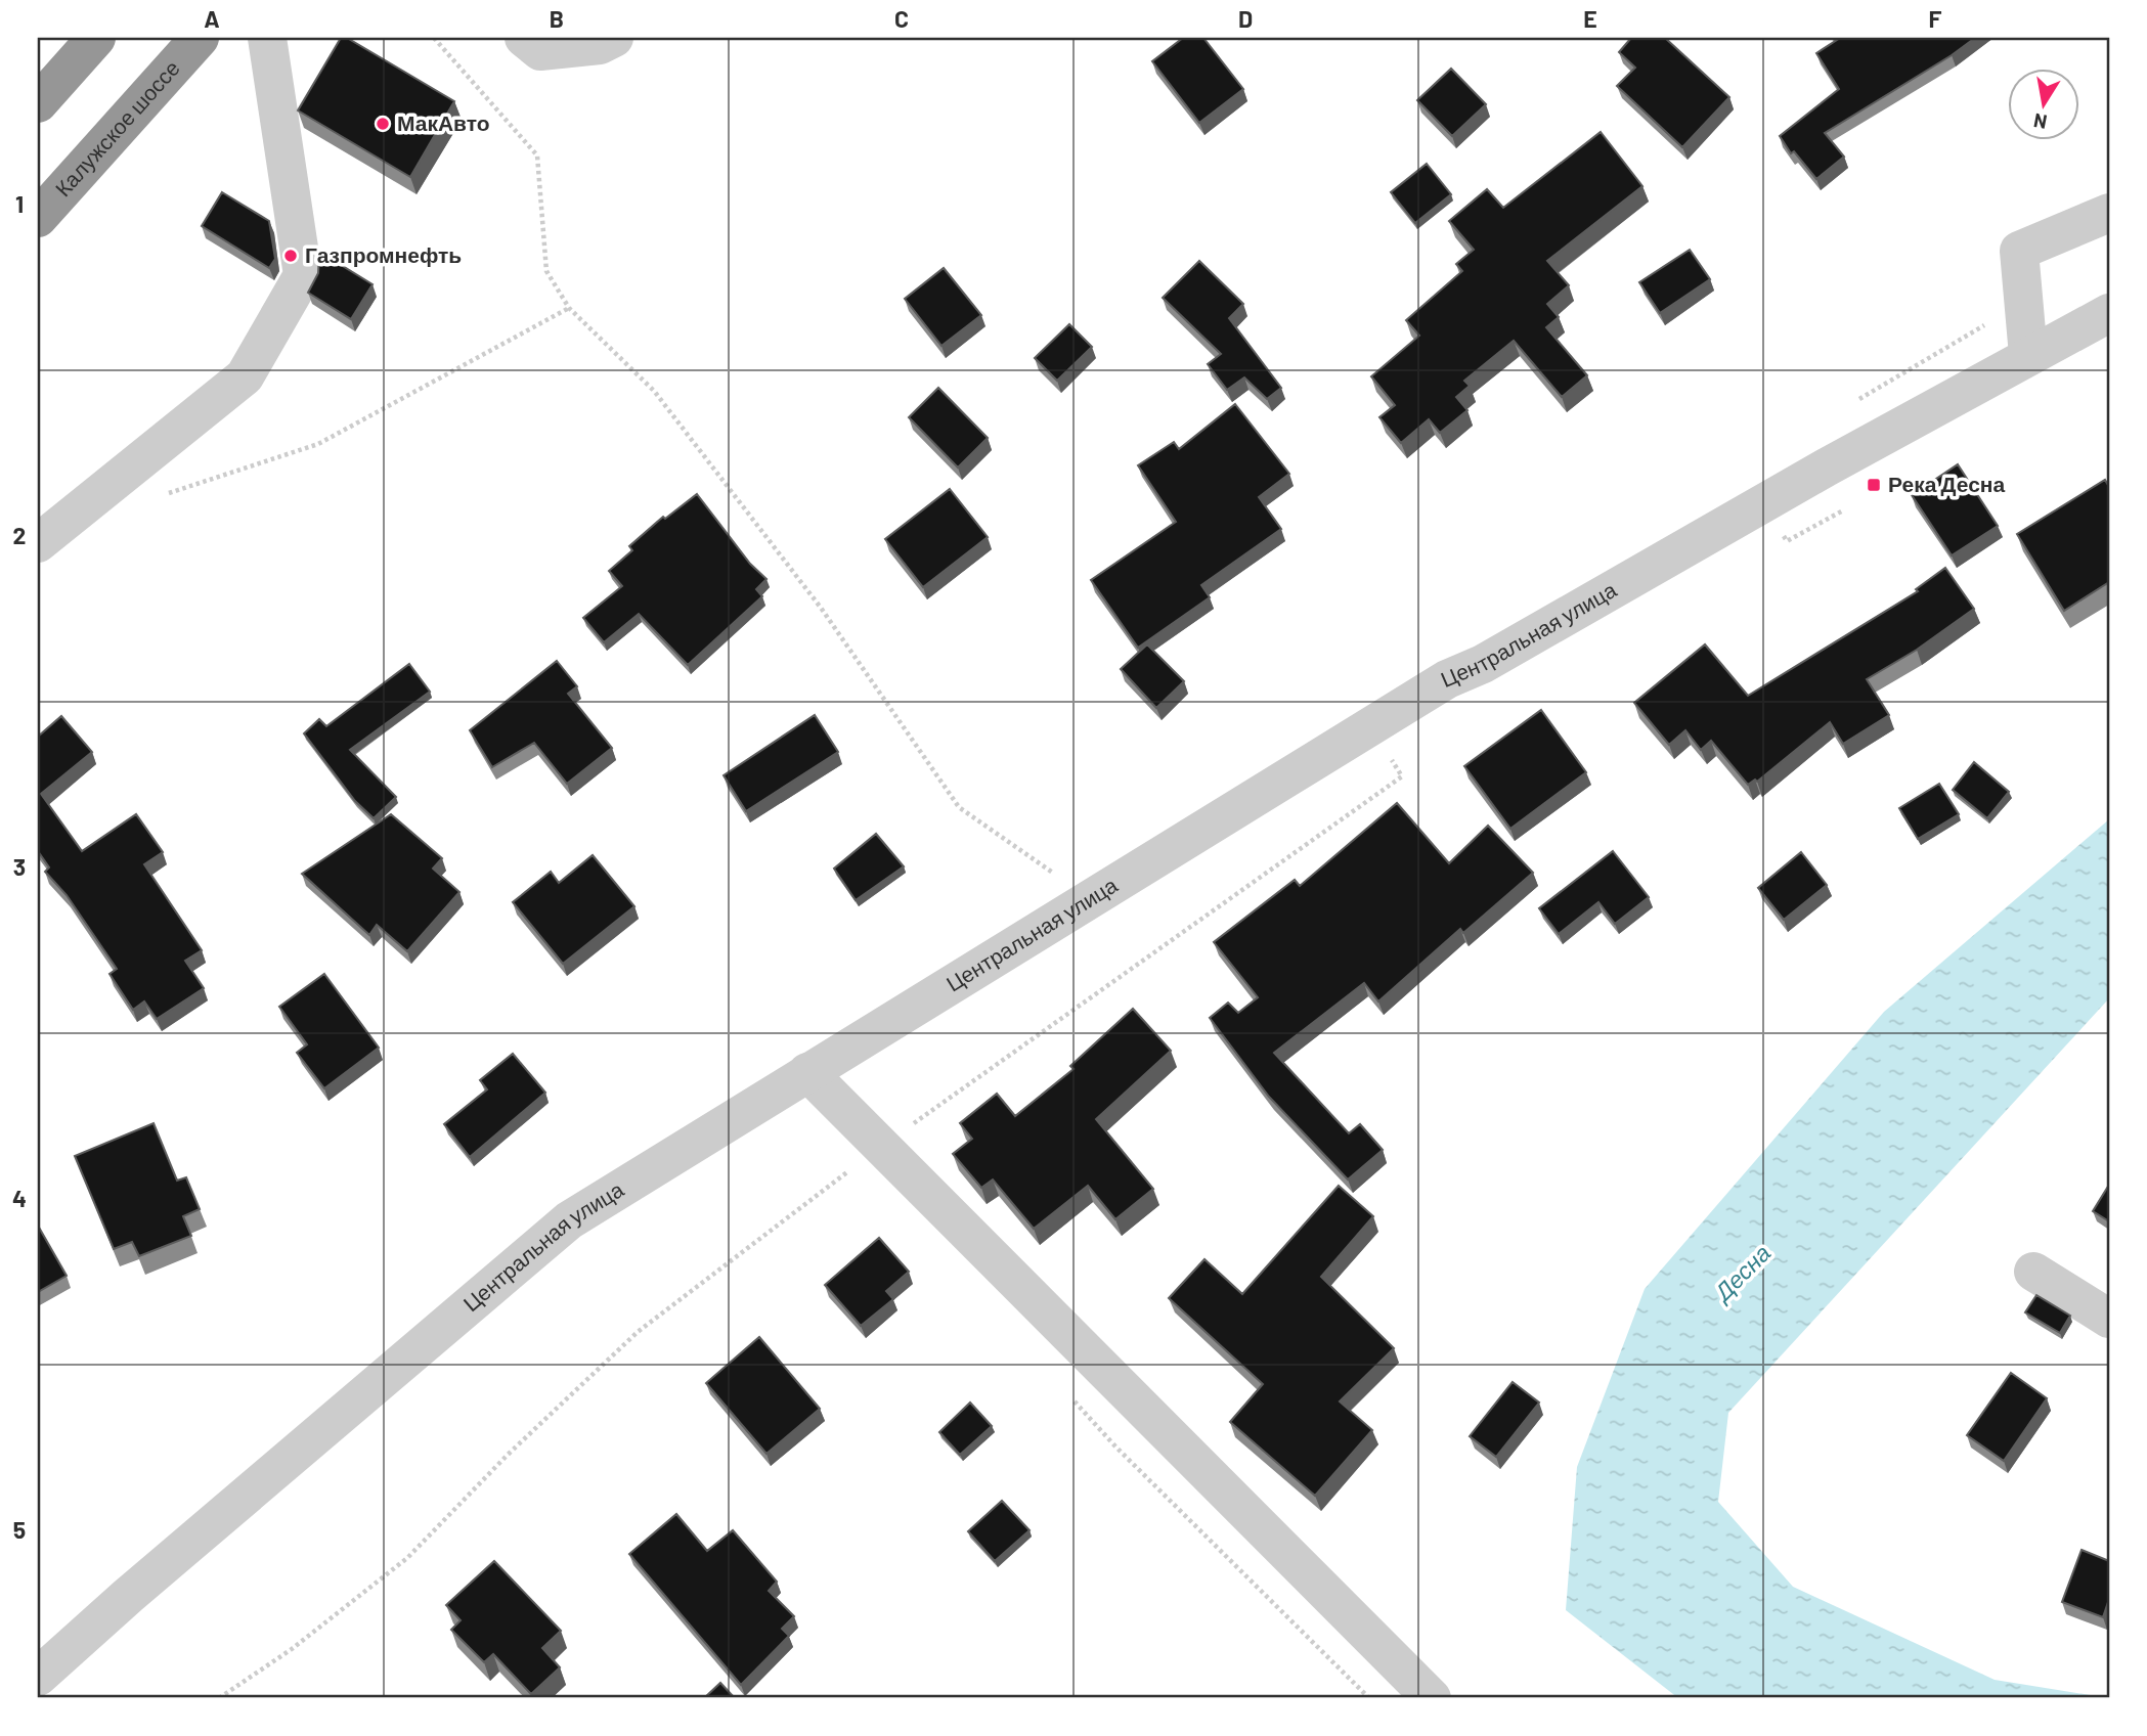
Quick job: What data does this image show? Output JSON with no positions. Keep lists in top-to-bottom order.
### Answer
{
  "streets": {
    "highway": ["Калужское шоссе"],
    "street": ["Центральная улица"]
  },
  "water": ["Десна"],
  "places": {
    "other": ["МакАвто", "Газпромнефть"],
    "transit": ["Река Десна"]
  },
  "north": "bottom",
  "grid": {
    "columns": [
      "A",
      "B",
      "C",
      "D",
      "E",
      "F"
    ],
    "rows": [
      "1",
      "2",
      "3",
      "4",
      "5"
    ]
  }
}
